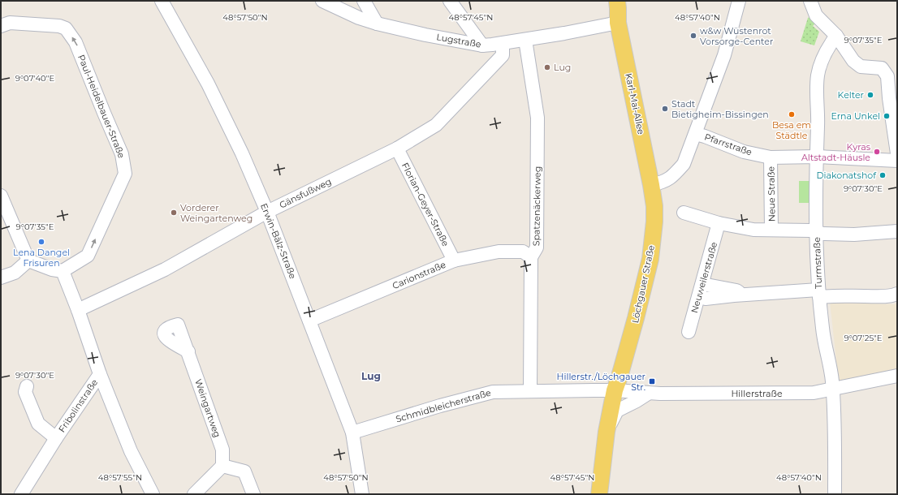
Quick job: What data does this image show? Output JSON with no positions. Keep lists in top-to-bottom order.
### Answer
{
  "streets": {
    "main road": ["Karl-Mai-Allee", "Löchgauer Straße"],
    "street": [
      "Lugstraße",
      "Paul-Heidelbauer-Straße",
      "Pfarrstraße",
      "Gänsfußweg",
      "Neue Straße",
      "Florian-Geyer-Straße",
      "Spatzenäckerweg",
      "Erwin-Bälz-Straße",
      "Turmstraße",
      "Carionstraße",
      "Neuweilerstraße",
      "Hillerstraße",
      "Fribolinstraße",
      "Schmidbleicherstraße",
      "Weingartweg"
    ]
  },
  "crossings": [
    ["Lugstraße", "Karl-Mai-Allee"],
    ["Lugstraße", "Gänsfußweg"],
    ["Lugstraße", "Spatzenäckerweg"],
    ["Karl-Mai-Allee", "Löchgauer Straße"],
    ["Pfarrstraße", "Neue Straße"],
    ["Pfarrstraße", "Turmstraße"],
    ["Gänsfußweg", "Florian-Geyer-Straße"],
    ["Gänsfußweg", "Erwin-Bälz-Straße"],
    ["Florian-Geyer-Straße", "Carionstraße"],
    ["Spatzenäckerweg", "Carionstraße"],
    ["Spatzenäckerweg", "Schmidbleicherstraße"],
    ["Erwin-Bälz-Straße", "Carionstraße"],
    ["Erwin-Bälz-Straße", "Schmidbleicherstraße"],
    ["Turmstraße", "Hillerstraße"],
    ["Löchgauer Straße", "Hillerstraße"],
    ["Löchgauer Straße", "Schmidbleicherstraße"],
    ["Hillerstraße", "Schmidbleicherstraße"]
  ],
  "districts": ["Lug"],
  "places": {
    "other": [
      "w&w Wüstenrot Vorsorge-Center",
      "Lug",
      "Kelter",
      "Stadt Bietigheim-Bissingen",
      "Besa em Städtle",
      "Erna Unkel",
      "Kyras Altstadt-Häusle",
      "Diakonatshof",
      "Vorderer Weingartenweg",
      "Lena Dangel Frisuren"
    ],
    "transit": ["Hillerstr./Löchgauer Str."]
  },
  "coordinates": [
    "48°57'50\"N",
    "48°57'45\"N",
    "48°57'40\"N",
    "9°07'35\"E",
    "9°07'40\"E",
    "9°07'30\"E",
    "9°07'25\"E",
    "48°57'55\"N"
  ]
}
